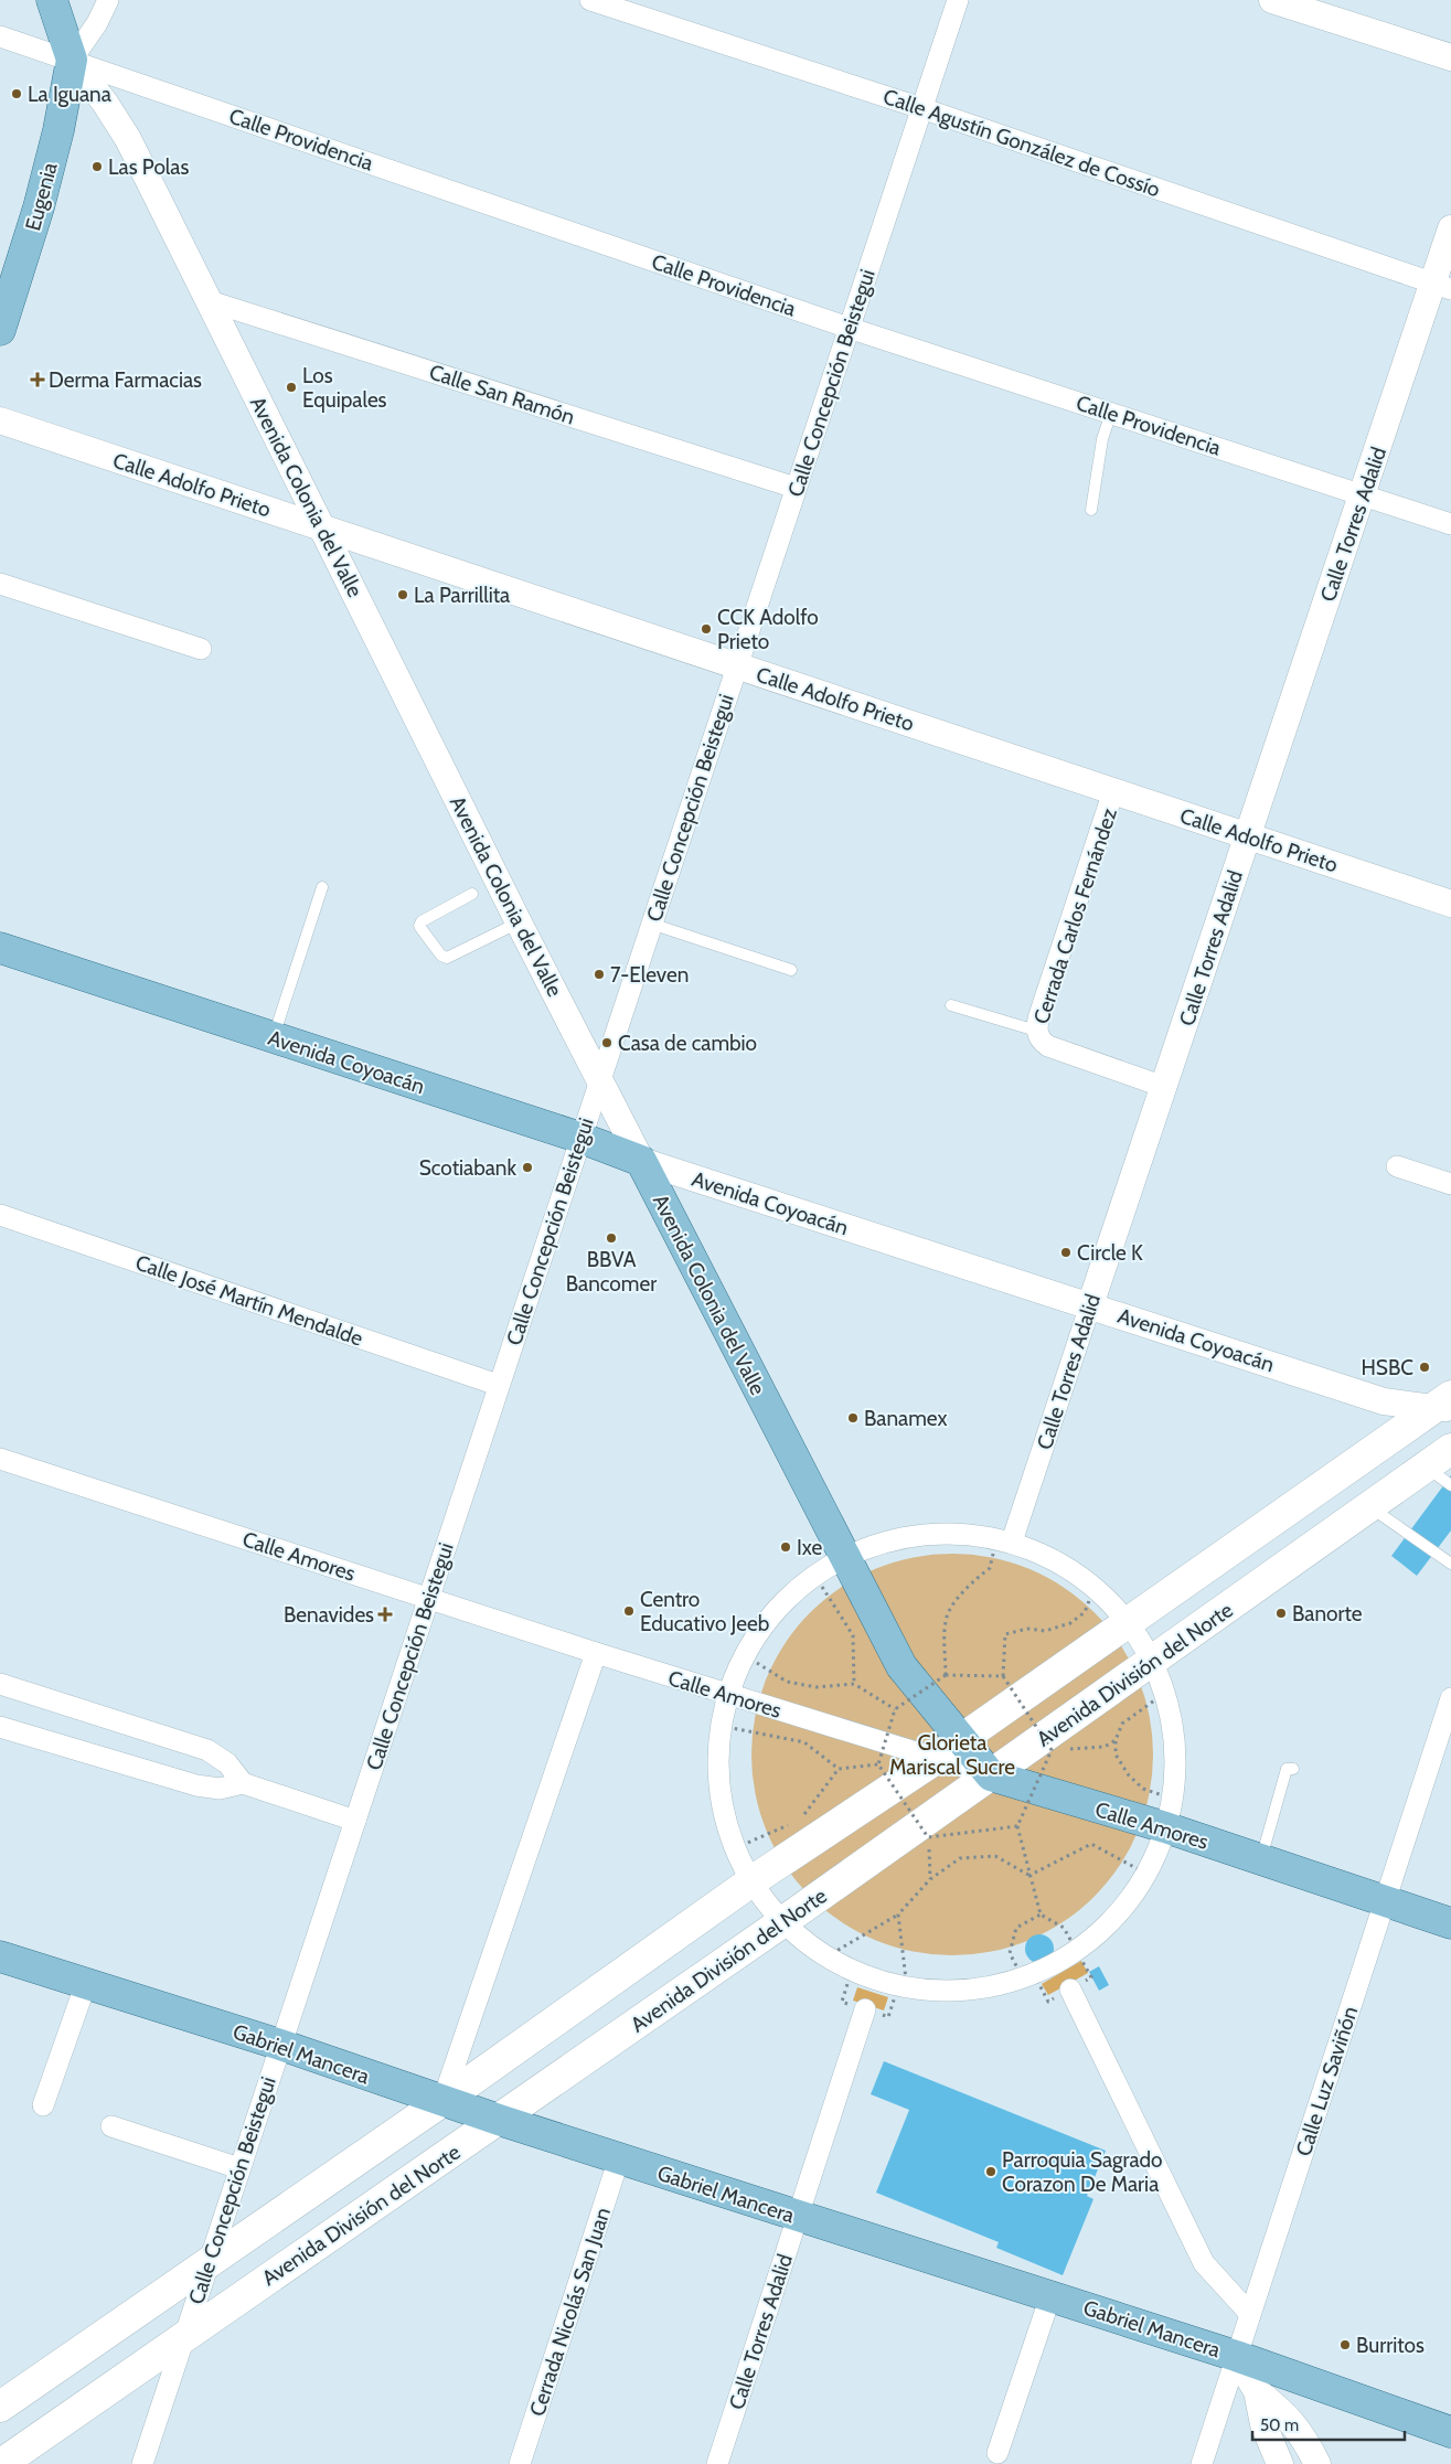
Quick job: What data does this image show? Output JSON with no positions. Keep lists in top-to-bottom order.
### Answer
{
  "streets": {
    "main road": [
      "Eugenia",
      "Avenida Colonia del Valle",
      "Avenida Coyoacán",
      "Calle Amores",
      "Avenida División del Norte",
      "Gabriel Mancera"
    ],
    "street": [
      "Calle Providencia",
      "Calle Agustín González de Cossío",
      "Calle Concepción Beistegui",
      "Calle San Ramón",
      "Calle Adolfo Prieto",
      "Calle Torres Adalid",
      "Cerrada Carlos Fernández",
      "Calle José Martín Mendalde",
      "Calle Luz Saviñón",
      "Cerrada Nicolás San Juan"
    ]
  },
  "crossings": [
    ["Calle Providencia", "Eugenia"],
    ["Calle Providencia", "Calle Concepción Beistegui"],
    ["Calle Providencia", "Avenida Colonia del Valle"],
    ["Calle Providencia", "Calle Torres Adalid"],
    ["Calle Agustín González de Cossío", "Calle Concepción Beistegui"],
    ["Calle Agustín González de Cossío", "Calle Torres Adalid"],
    ["Eugenia", "Avenida Colonia del Valle"],
    ["Calle Concepción Beistegui", "Calle San Ramón"],
    ["Calle Concepción Beistegui", "Calle Adolfo Prieto"],
    ["Calle Concepción Beistegui", "Avenida Colonia del Valle"],
    ["Calle Concepción Beistegui", "Avenida Coyoacán"],
    ["Calle Concepción Beistegui", "Calle José Martín Mendalde"],
    ["Calle Concepción Beistegui", "Calle Amores"],
    ["Calle Concepción Beistegui", "Avenida División del Norte"],
    ["Calle Concepción Beistegui", "Gabriel Mancera"],
    ["Calle San Ramón", "Avenida Colonia del Valle"],
    ["Calle Adolfo Prieto", "Avenida Colonia del Valle"],
    ["Calle Adolfo Prieto", "Calle Torres Adalid"],
    ["Calle Adolfo Prieto", "Cerrada Carlos Fernández"],
    ["Avenida Colonia del Valle", "Avenida Coyoacán"],
    ["Avenida Colonia del Valle", "Calle Amores"],
    ["Avenida Colonia del Valle", "Avenida División del Norte"],
    ["Calle Torres Adalid", "Cerrada Carlos Fernández"],
    ["Calle Torres Adalid", "Avenida Coyoacán"],
    ["Calle Torres Adalid", "Gabriel Mancera"],
    ["Calle Amores", "Avenida División del Norte"],
    ["Calle Amores", "Calle Luz Saviñón"],
    ["Avenida División del Norte", "Gabriel Mancera"],
    ["Gabriel Mancera", "Calle Luz Saviñón"],
    ["Gabriel Mancera", "Cerrada Nicolás San Juan"]
  ],
  "parks": ["Glorieta Mariscal Sucre"],
  "places": {
    "other": [
      "La Iguana",
      "Las Polas",
      "Los Equipales",
      "La Parrillita",
      "CCK Adolfo Prieto",
      "7-Eleven",
      "Casa de cambio",
      "Scotiabank",
      "BBVA Bancomer",
      "Circle K",
      "HSBC",
      "Banamex",
      "Ixe",
      "Centro Educativo Jeeb",
      "Banorte",
      "Parroquia Sagrado Corazon De Maria",
      "Burritos"
    ],
    "health": ["Derma Farmacias", "Benavides"]
  },
  "scale_bar": "50 m"
}
